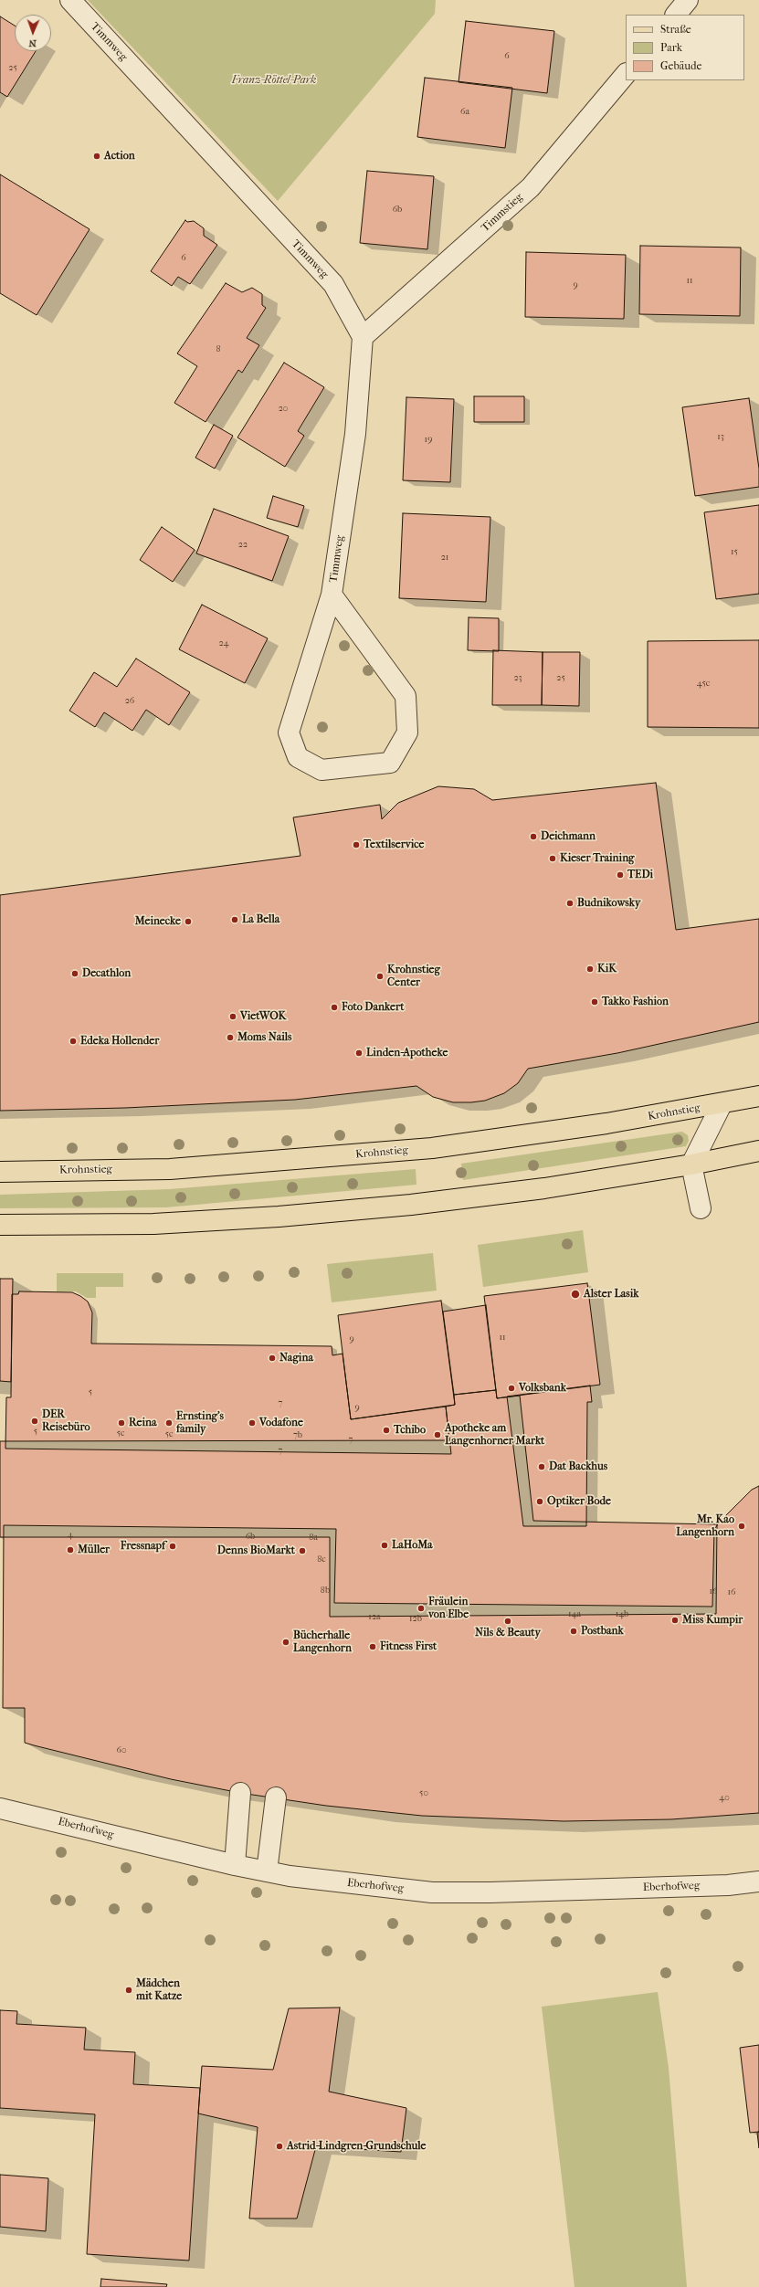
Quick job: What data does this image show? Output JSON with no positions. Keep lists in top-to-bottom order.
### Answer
{
  "streets": {
    "main road": ["Krohnstieg"],
    "street": ["Timmweg", "Timmstieg", "Eberhofweg"]
  },
  "crossings": [
    ["Timmweg", "Timmstieg"]
  ],
  "parks": ["Franz-Röttel-Park"],
  "places": [
    "Action",
    "Deichmann",
    "Textilservice",
    "Kieser Training",
    "TEDi",
    "Budnikowsky",
    "La Bella",
    "Meinecke",
    "KiK",
    "Decathlon",
    "Krohnstieg Center",
    "Takko Fashion",
    "Foto Dankert",
    "VietWOK",
    "Moms Nails",
    "Edeka Hollender",
    "Linden-Apotheke",
    "Alster Lasik",
    "Nagina",
    "Volksbank",
    "DER Reisebüro",
    "Reina",
    "Ernsting's family",
    "Vodafone",
    "Tchibo",
    "Apotheke am Langenhorner Markt",
    "Dat Backhus",
    "Optiker Bode",
    "Mr. Kao Langenhorn",
    "LaHoMa",
    "Fressnapf",
    "Müller",
    "Denns BioMarkt",
    "Fräulein von Elbe",
    "Miss Kumpir",
    "Nils & Beauty",
    "Postbank",
    "Bücherhalle Langenhorn",
    "Fitness First",
    "Mädchen mit Katze",
    "Astrid-Lindgren-Grundschule"
  ],
  "house_numbers": [
    "6",
    "25",
    "6a",
    "6b",
    "6",
    "11",
    "9",
    "8",
    "20",
    "13",
    "19",
    "22",
    "15",
    "21",
    "24",
    "23",
    "25",
    "45c",
    "26",
    "11",
    "9",
    "5",
    "7",
    "9",
    "5",
    "5c",
    "5c",
    "7b",
    "7",
    "7",
    "4",
    "6b",
    "8a",
    "8c",
    "8b",
    "16",
    "16",
    "14a",
    "14b",
    "12a",
    "12b",
    "60",
    "50",
    "40"
  ],
  "legend": ["Straße", "Park", "Gebäude"],
  "north": "bottom"
}
